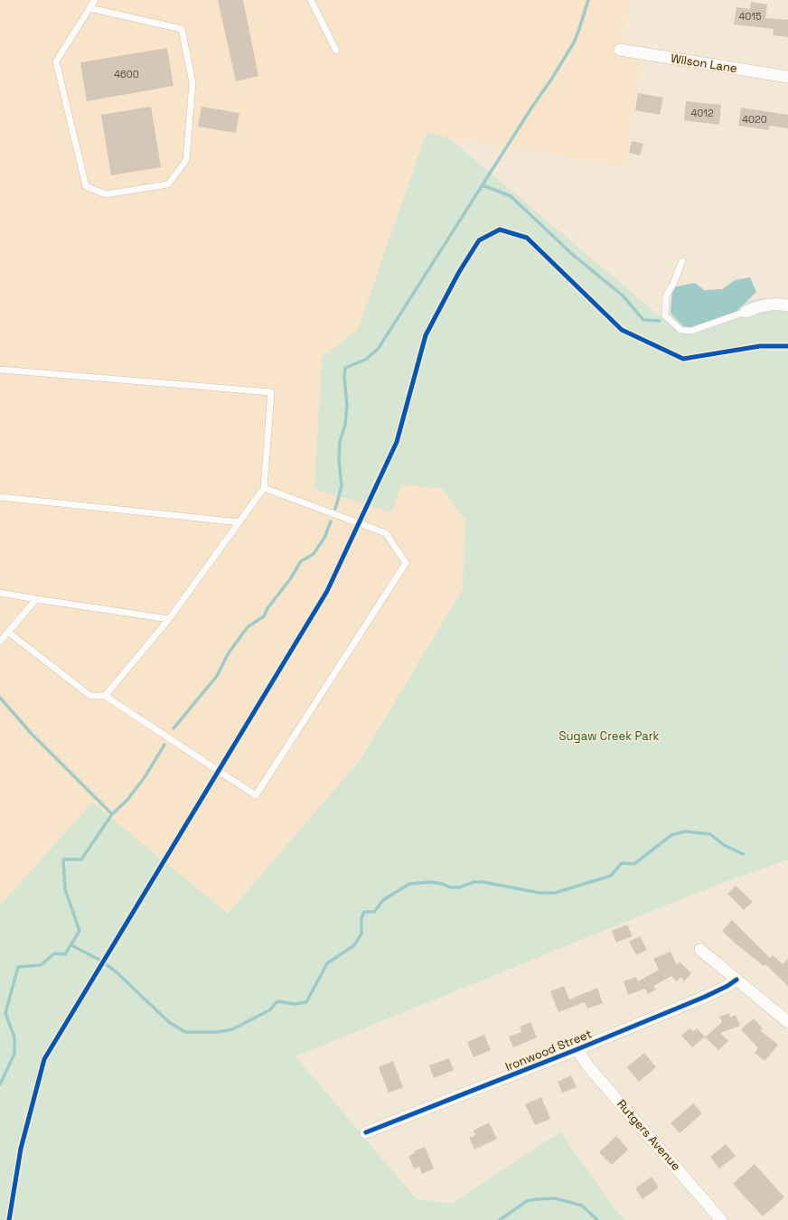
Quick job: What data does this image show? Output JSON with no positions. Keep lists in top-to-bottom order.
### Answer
{
  "streets": {
    "street": ["Wilson Lane", "Ironwood Street", "Rutgers Avenue"]
  },
  "crossings": [
    ["Ironwood Street", "Rutgers Avenue"]
  ],
  "parks": ["Sugaw Creek Park"],
  "house_numbers": [
    "4015",
    "4600",
    "4012",
    "4020"
  ]
}
